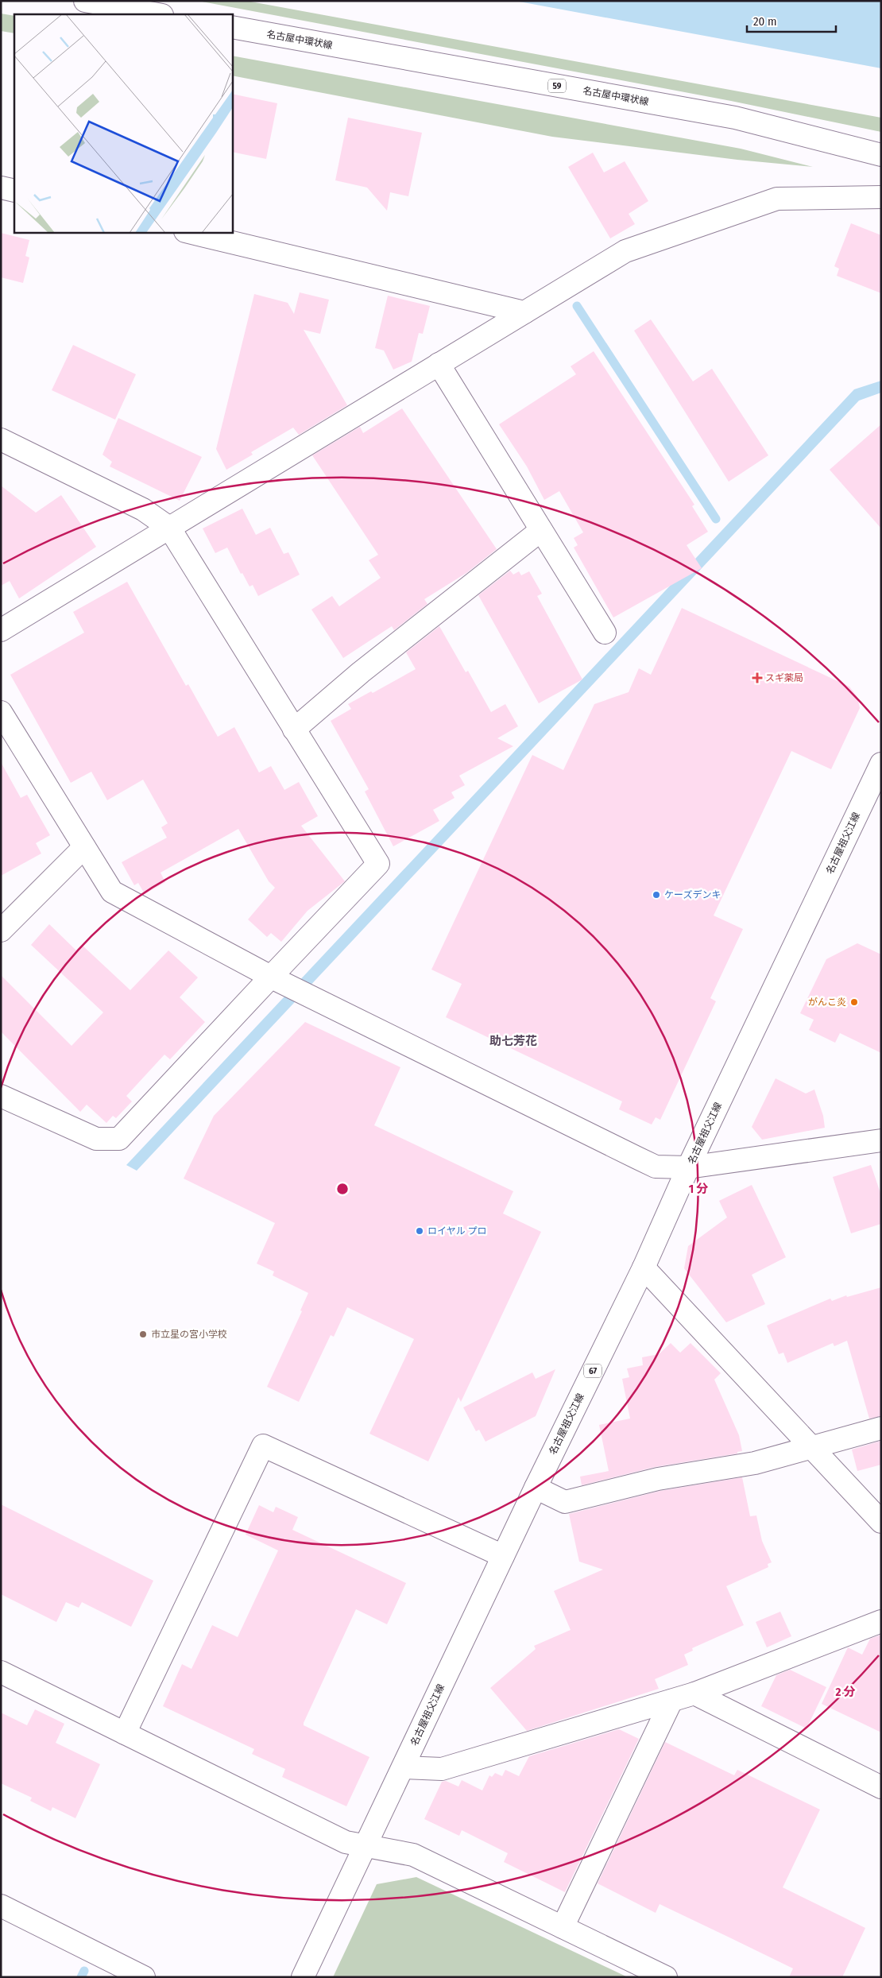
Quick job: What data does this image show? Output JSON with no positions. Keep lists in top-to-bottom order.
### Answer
{
  "streets": {
    "street": [
      "名古屋中環状線",
      "59",
      "名古屋祖父江線",
      "67"
    ]
  },
  "districts": ["助七芳花"],
  "places": {
    "health": ["スギ薬局"],
    "other": [
      "ケーズデンキ",
      "がんこ炎",
      "ロイヤル プロ",
      "市立星の宮小学校"
    ]
  },
  "scale_bar": "20 m",
  "rings": ["1 分", "2 分"]
}
